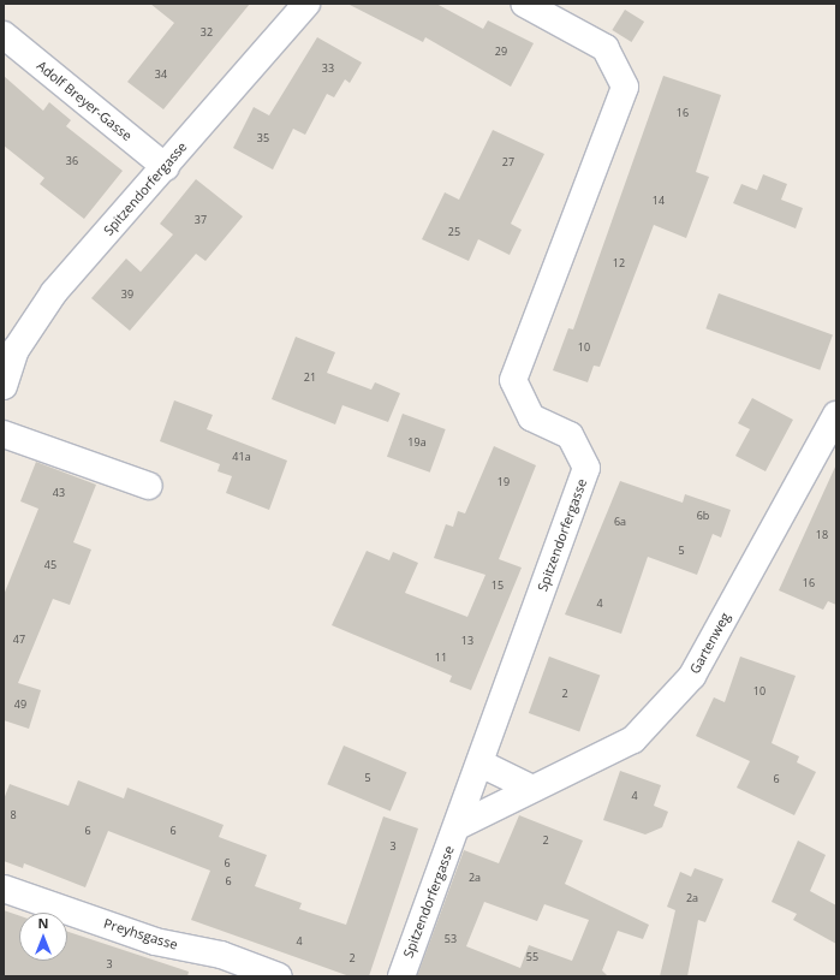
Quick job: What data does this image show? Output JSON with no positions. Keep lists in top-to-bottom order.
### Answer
{
  "streets": {
    "street": [
      "Adolf Breyer-Gasse",
      "Spitzendorfergasse",
      "Gartenweg",
      "Preyhsgasse"
    ]
  },
  "crossings": [
    ["Adolf Breyer-Gasse", "Spitzendorfergasse"],
    ["Spitzendorfergasse", "Gartenweg"]
  ],
  "house_numbers": [
    "32",
    "29",
    "33",
    "34",
    "16",
    "35",
    "36",
    "27",
    "14",
    "37",
    "25",
    "12",
    "39",
    "10",
    "21",
    "19a",
    "41a",
    "19",
    "43",
    "6b",
    "6a",
    "18",
    "5",
    "45",
    "16",
    "15",
    "4",
    "47",
    "13",
    "11",
    "10",
    "2",
    "49",
    "5",
    "6",
    "4",
    "8",
    "6",
    "6",
    "2",
    "3",
    "6",
    "2a",
    "6",
    "2a",
    "53",
    "4",
    "55",
    "2",
    "3"
  ],
  "north": "top"
}
